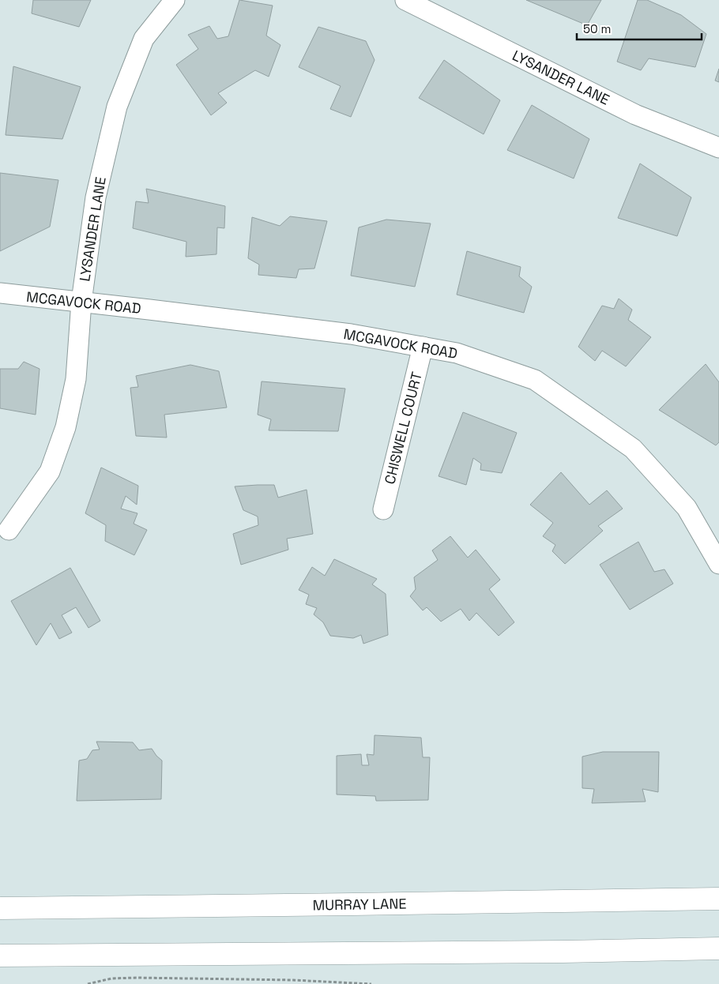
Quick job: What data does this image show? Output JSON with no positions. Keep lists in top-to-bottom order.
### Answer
{
  "streets": {
    "main road": ["MURRAY LANE"],
    "street": ["LYSANDER LANE", "MCGAVOCK ROAD", "CHISWELL COURT"]
  },
  "crossings": [
    ["LYSANDER LANE", "MCGAVOCK ROAD"],
    ["MCGAVOCK ROAD", "CHISWELL COURT"]
  ],
  "scale_bar": "50 m"
}
